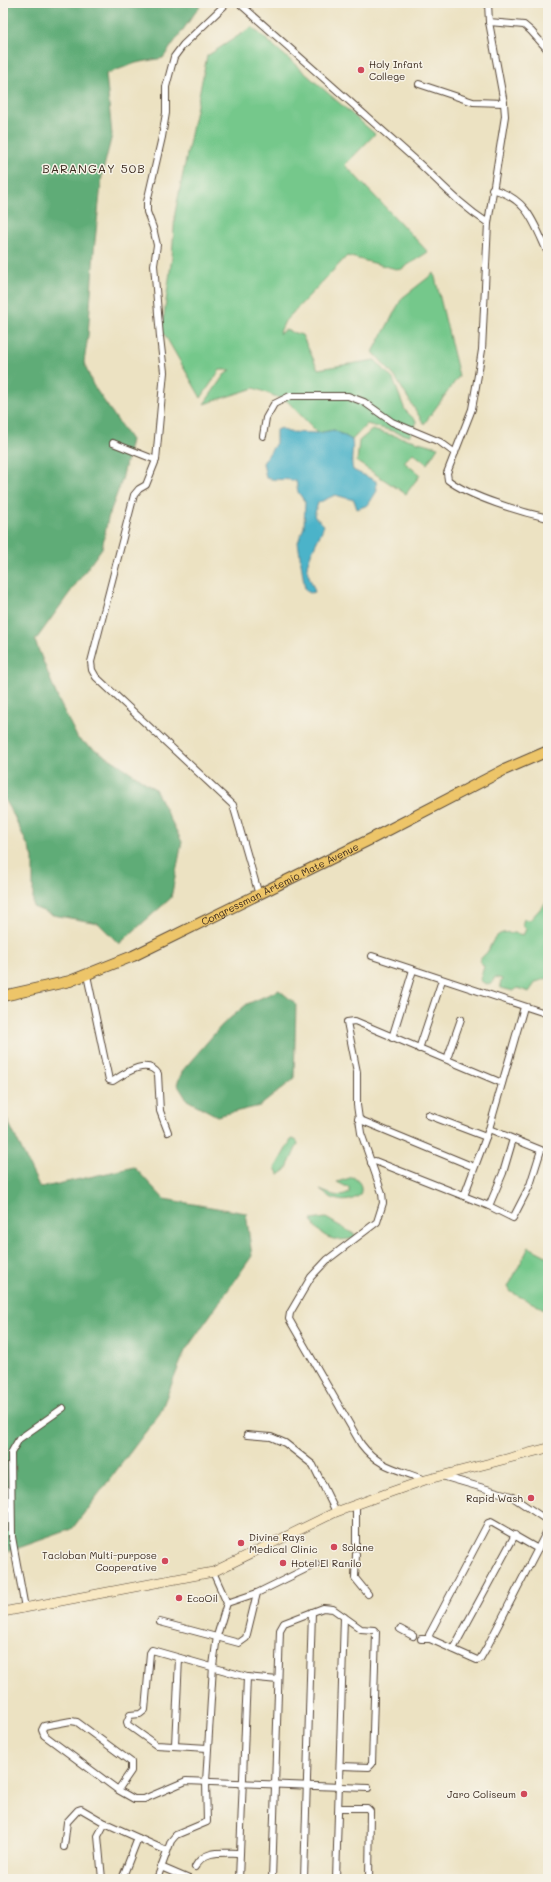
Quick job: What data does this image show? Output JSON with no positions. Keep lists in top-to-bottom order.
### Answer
{
  "streets": {
    "main road": ["Congressman Artemio Mate Avenue"]
  },
  "districts": ["BARANGAY 50B"],
  "places": [
    "Holy Infant College",
    "Rapid Wash",
    "Divine Rays Medical Clinic",
    "Solane",
    "Tacloban Multi-purpose Cooperative",
    "Hotel El Ranilo",
    "EcoOil",
    "Jaro Coliseum"
  ]
}
